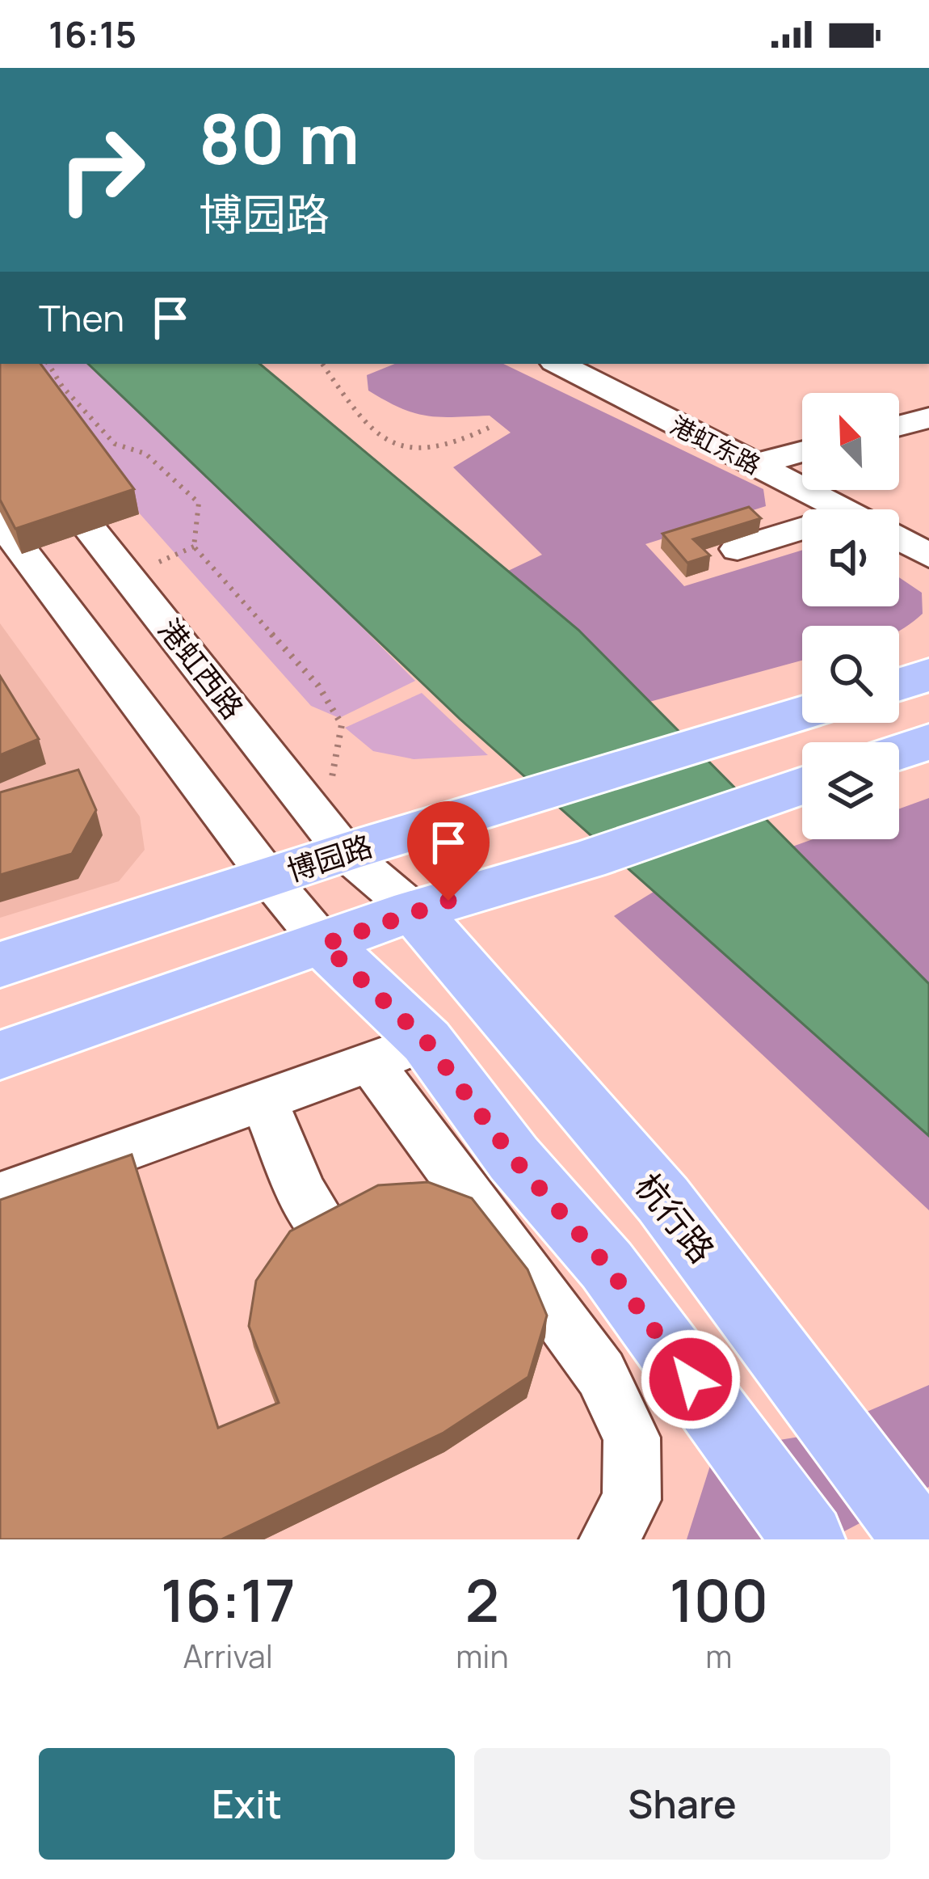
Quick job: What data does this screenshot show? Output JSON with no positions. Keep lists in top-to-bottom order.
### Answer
{
  "streets": {
    "main road": ["博园路", "杭行路"],
    "street": ["港虹东路", "港虹西路"]
  },
  "crossings": [
    ["港虹西路", "博园路"],
    ["港虹西路", "杭行路"]
  ],
  "north": "top left",
  "page": {
    "status": "16:15",
    "turn": ["80 m", "博园路"],
    "then": "Then",
    "eta": [
      "16:17",
      "Arrival",
      "2",
      "min",
      "100",
      "m"
    ],
    "buttons": ["Exit", "Share"]
  }
}
